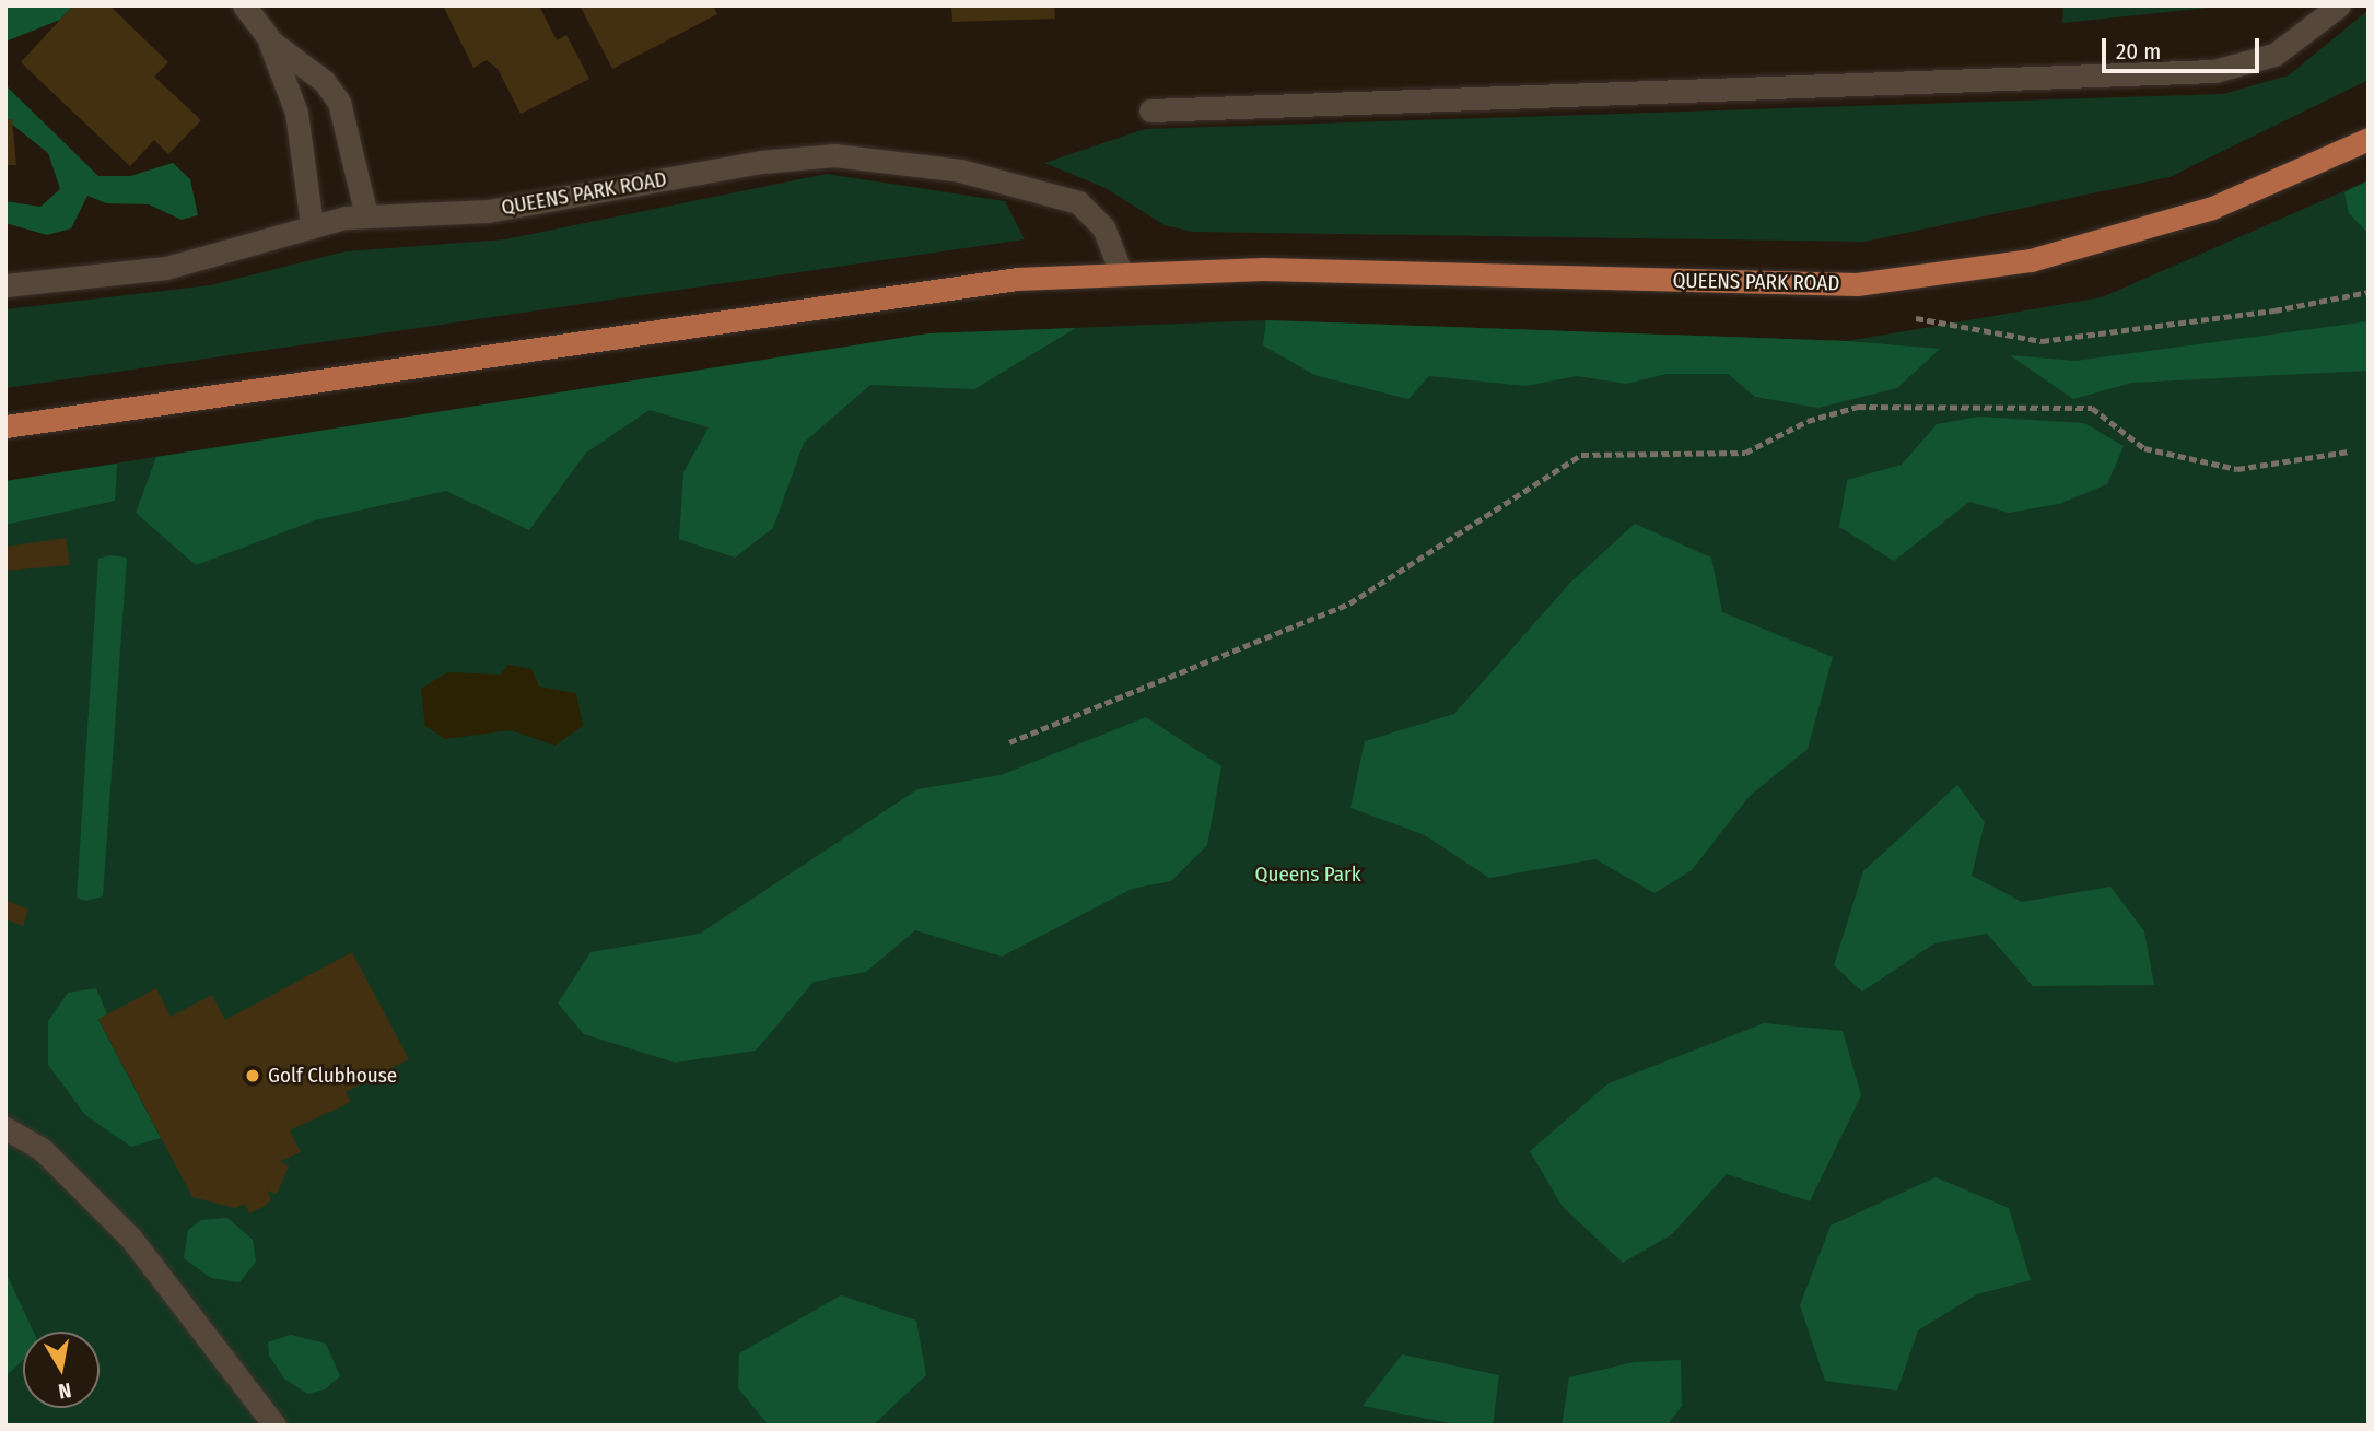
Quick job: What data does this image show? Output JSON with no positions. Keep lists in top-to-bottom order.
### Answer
{
  "streets": {
    "main road": ["QUEENS PARK ROAD"]
  },
  "parks": ["Queens Park"],
  "places": ["Golf Clubhouse"],
  "scale_bar": "20 m",
  "north": "bottom"
}
